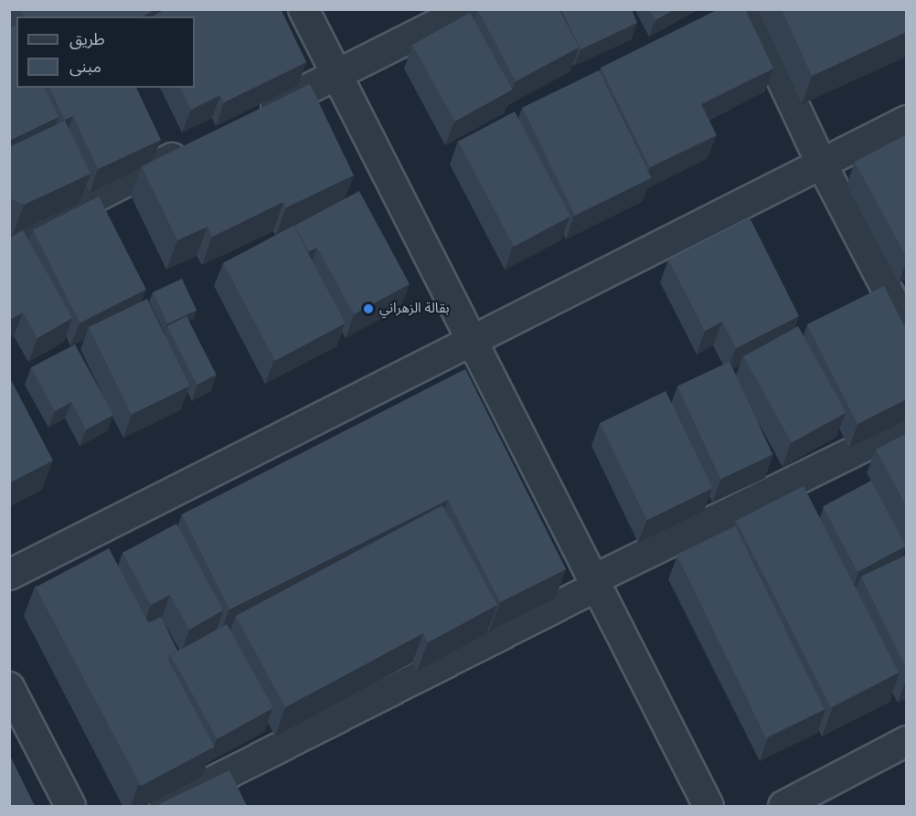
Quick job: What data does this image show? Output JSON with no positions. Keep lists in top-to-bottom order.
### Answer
{
  "places": ["بقالة الزهراني"],
  "legend": ["طريق", "مبنى"]
}
